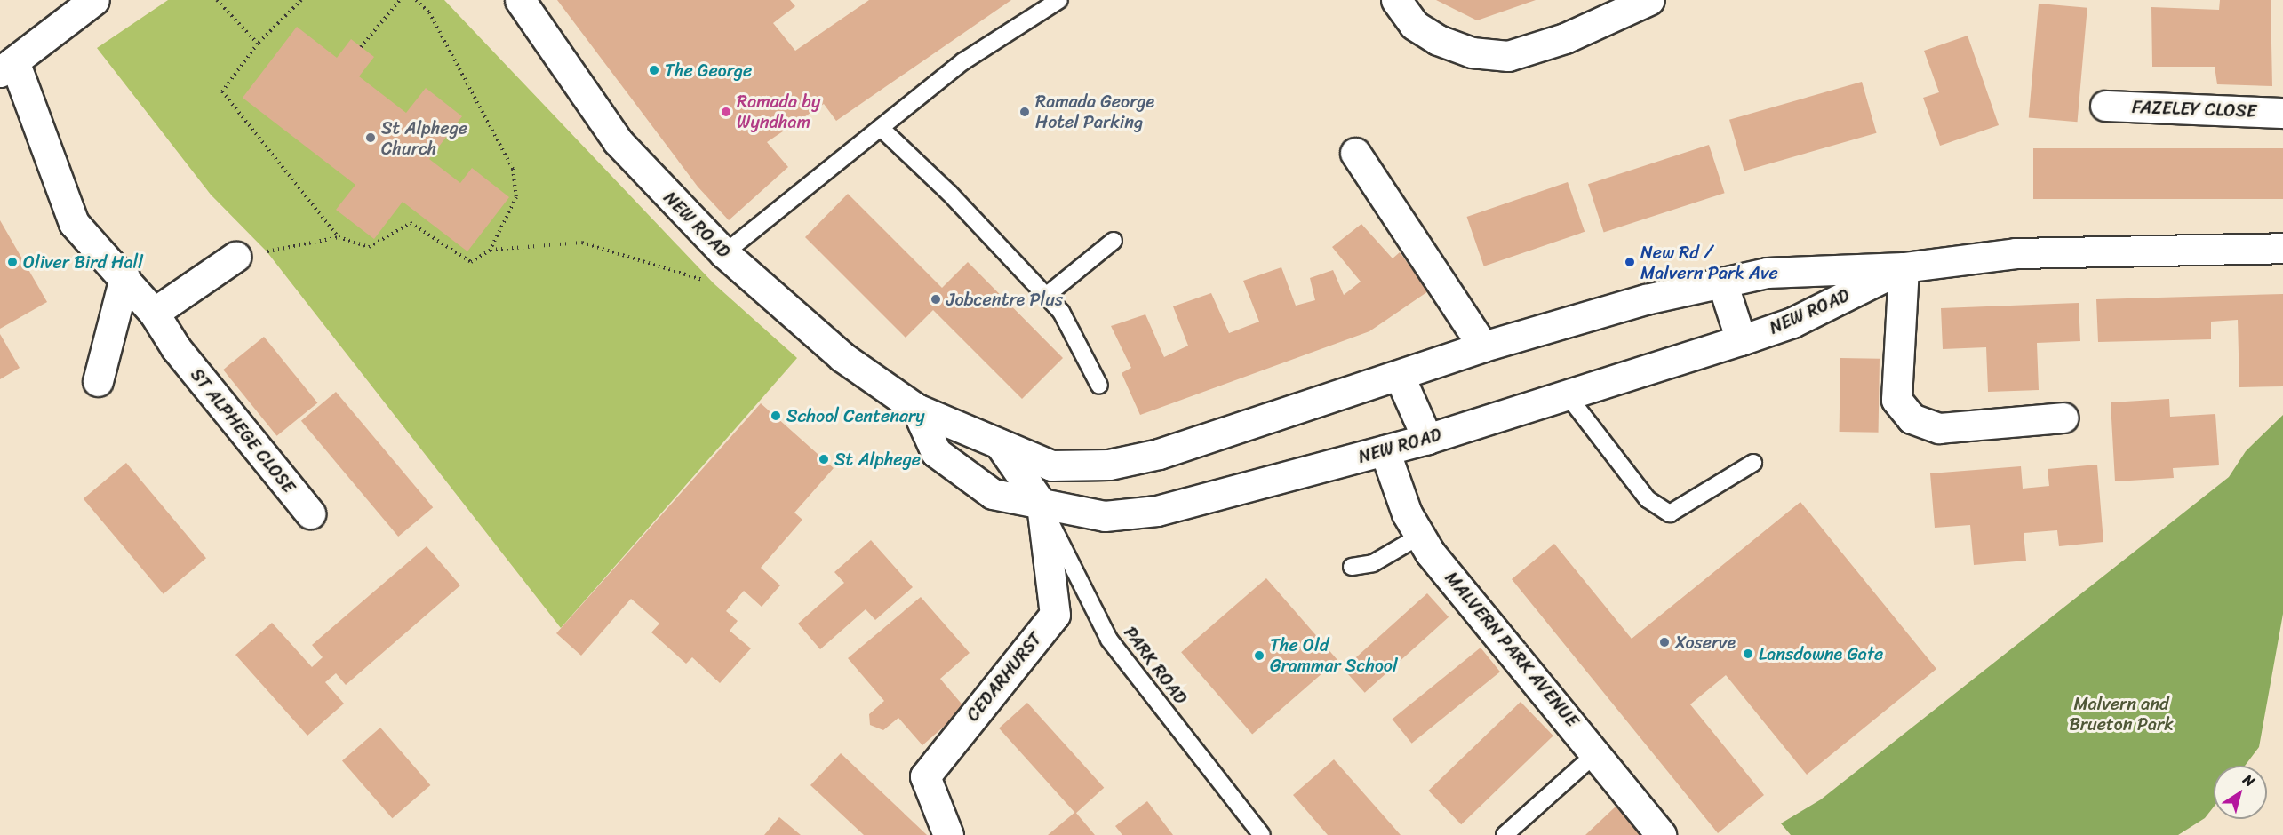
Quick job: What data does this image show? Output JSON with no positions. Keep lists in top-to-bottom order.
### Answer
{
  "streets": {
    "street": [
      "FAZELEY CLOSE",
      "NEW ROAD",
      "ST ALPHEGE CLOSE",
      "MALVERN PARK AVENUE",
      "CEDARHURST"
    ],
    "lane": ["PARK ROAD"]
  },
  "crossings": [
    ["NEW ROAD", "MALVERN PARK AVENUE"],
    ["NEW ROAD", "PARK ROAD"],
    ["NEW ROAD", "CEDARHURST"],
    ["PARK ROAD", "CEDARHURST"]
  ],
  "parks": ["Malvern and Brueton Park"],
  "places": [
    "The George",
    "Ramada by Wyndham",
    "Ramada George Hotel Parking",
    "St Alphege Church",
    "Oliver Bird Hall",
    "New Rd / Malvern Park Ave",
    "Jobcentre Plus",
    "School Centenary",
    "St Alphege",
    "Xoserve",
    "Lansdowne Gate",
    "The Old Grammar School"
  ],
  "north": "top right"
}
